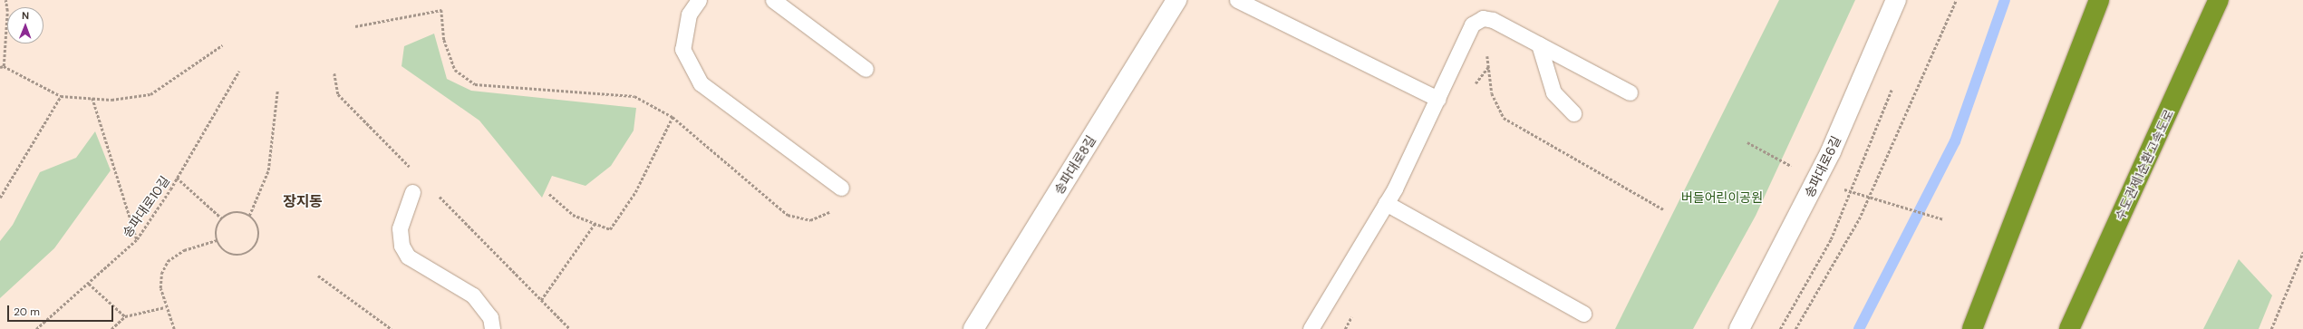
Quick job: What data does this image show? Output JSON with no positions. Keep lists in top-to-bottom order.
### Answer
{
  "streets": {
    "highway": ["수도권제1순환고속도로"],
    "street": ["송파대로8길", "송파대로6길"],
    "path": ["송파대로10길"]
  },
  "districts": ["장지동"],
  "parks": ["버들어린이공원"],
  "scale_bar": "20 m",
  "north": "top"
}
